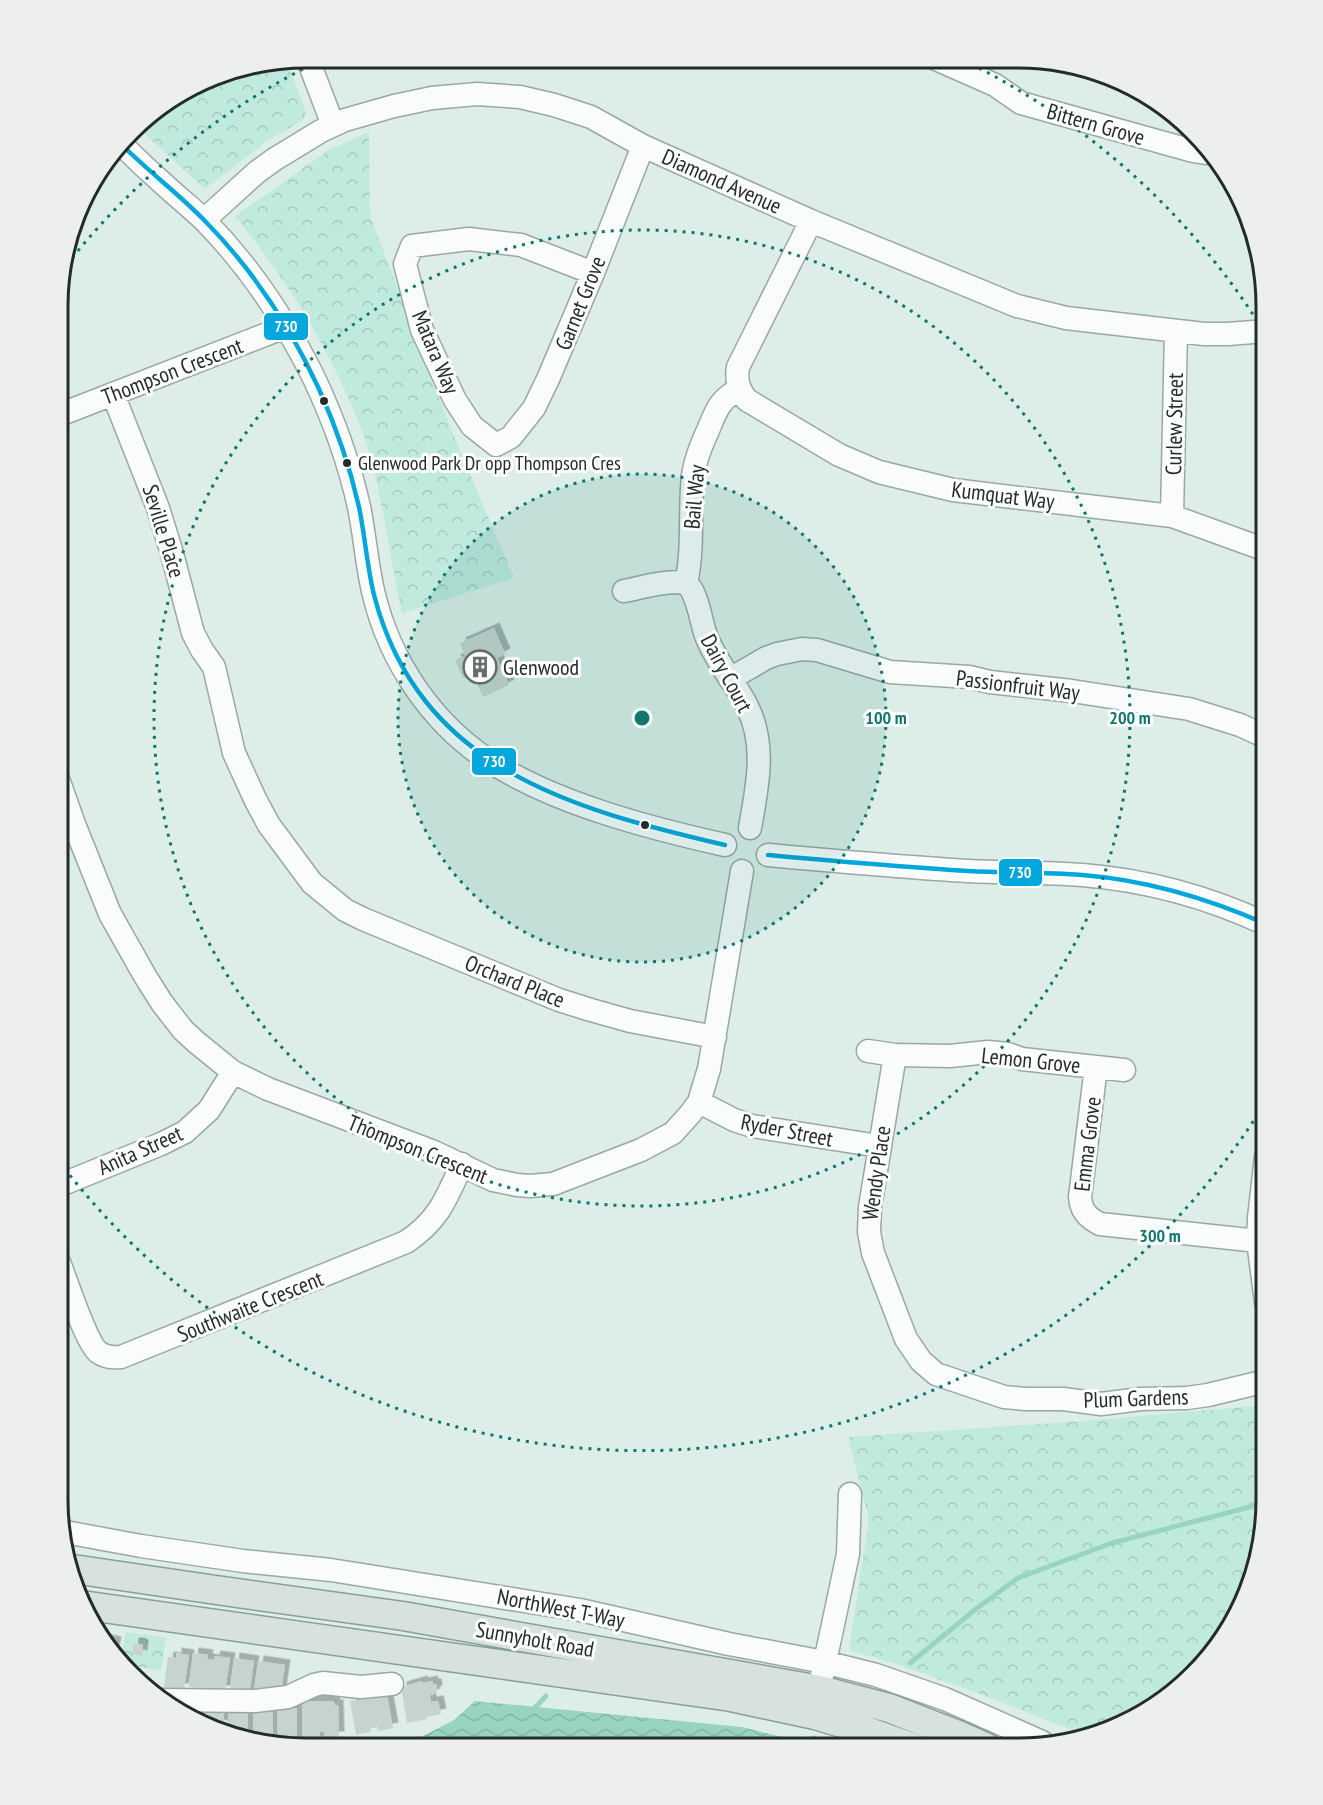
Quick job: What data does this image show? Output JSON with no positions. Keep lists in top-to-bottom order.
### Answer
{
  "streets": {
    "main road": ["Sunnyholt Road"],
    "street": [
      "Bittern Grove",
      "Diamond Avenue",
      "Garnet Grove",
      "Matara Way",
      "Thompson Crescent",
      "Curlew Street",
      "Kumquat Way",
      "Bail Way",
      "Seville Place",
      "Dairy Court",
      "Passionfruit Way",
      "Orchard Place",
      "Lemon Grove",
      "Ryder Street",
      "Emma Grove",
      "Anita Street",
      "Wendy Place",
      "Southwaite Crescent",
      "Plum Gardens",
      "NorthWest T-Way"
    ]
  },
  "crossings": [
    ["Diamond Avenue", "Garnet Grove"],
    ["Diamond Avenue", "Curlew Street"],
    ["Garnet Grove", "Matara Way"],
    ["Thompson Crescent", "Seville Place"],
    ["Thompson Crescent", "Dairy Court"],
    ["Thompson Crescent", "Orchard Place"],
    ["Thompson Crescent", "Ryder Street"],
    ["Thompson Crescent", "Anita Street"],
    ["Thompson Crescent", "Southwaite Crescent"],
    ["Curlew Street", "Kumquat Way"],
    ["Kumquat Way", "Bail Way"],
    ["Bail Way", "Dairy Court"],
    ["Seville Place", "Orchard Place"],
    ["Dairy Court", "Passionfruit Way"],
    ["Lemon Grove", "Emma Grove"],
    ["Lemon Grove", "Wendy Place"],
    ["Ryder Street", "Wendy Place"],
    ["Wendy Place", "Plum Gardens"]
  ],
  "places": {
    "other": ["Glenwood Park Dr opp Thompson Cres"],
    "building": ["Glenwood"]
  },
  "lines": ["transit line 730"],
  "rings": ["100 m", "200 m", "300 m"]
}
